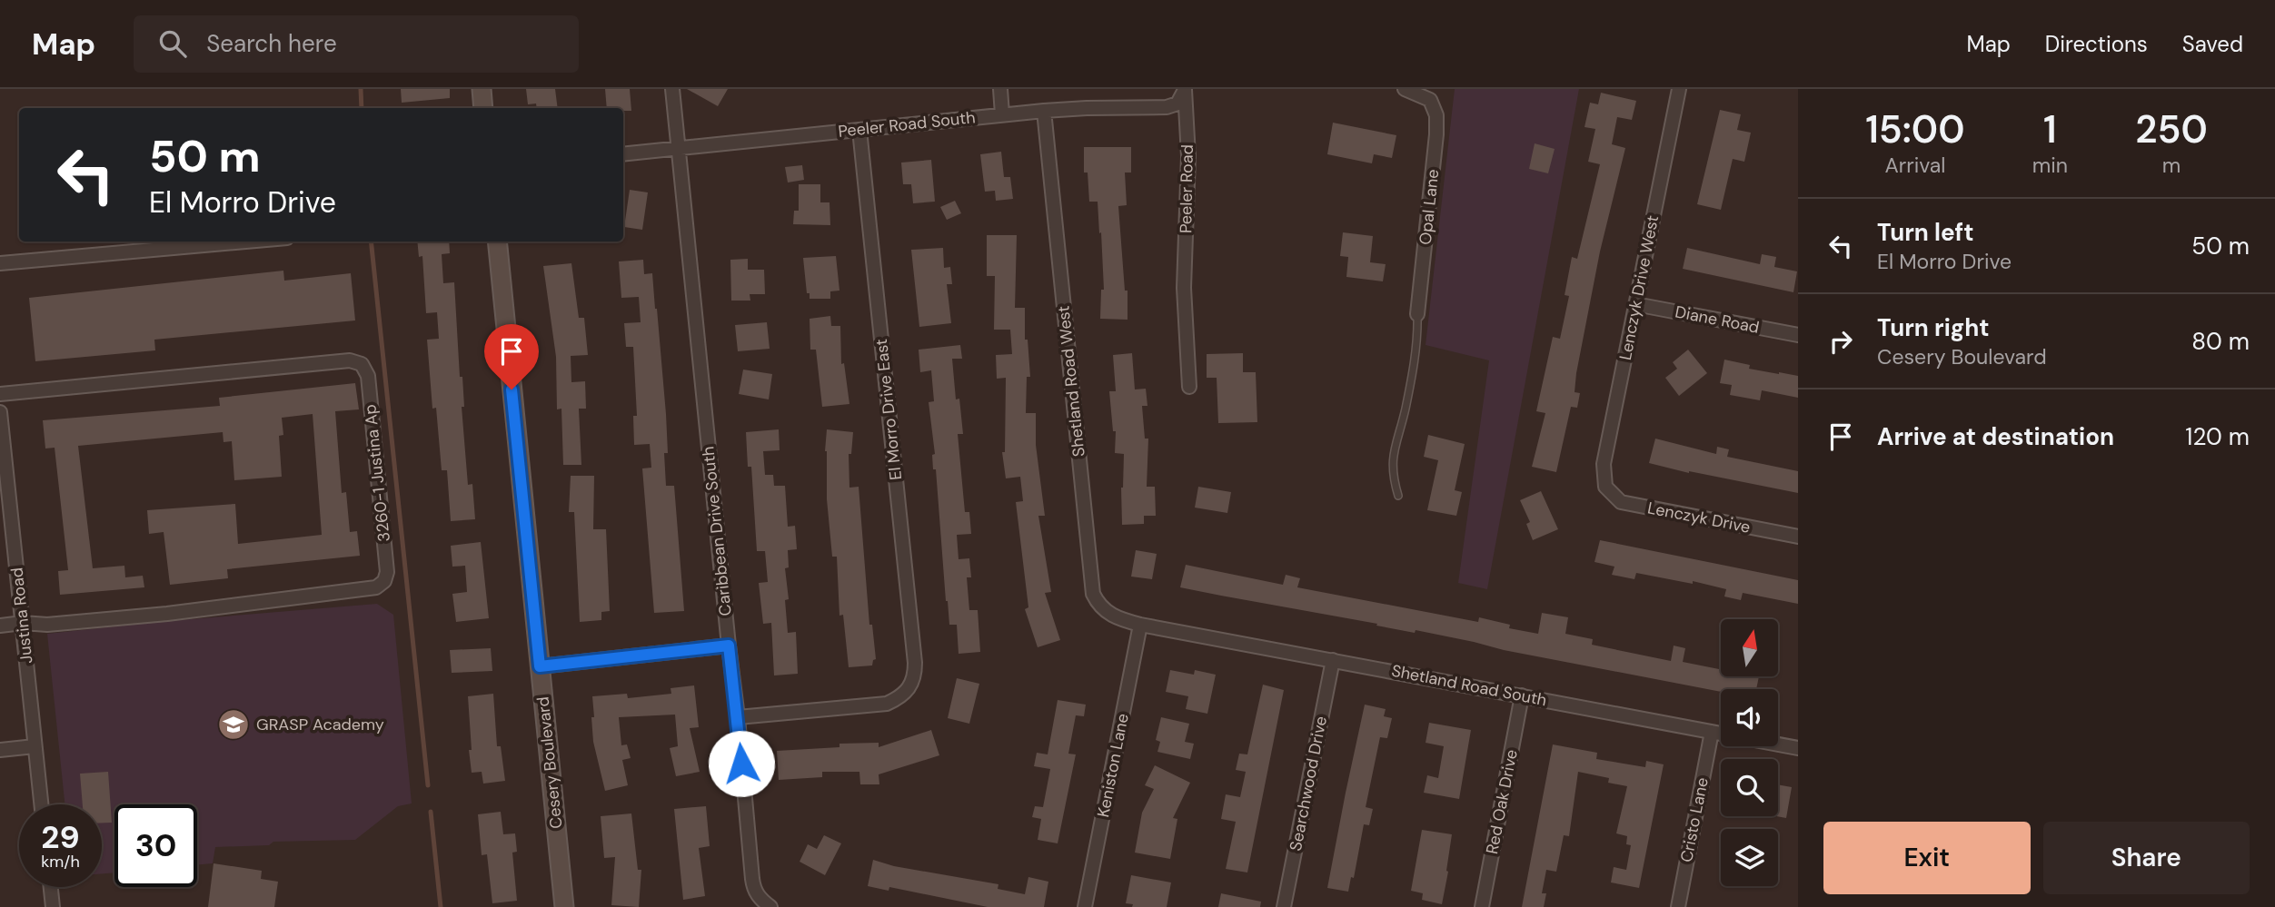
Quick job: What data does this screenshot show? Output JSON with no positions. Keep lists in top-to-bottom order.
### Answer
{
  "streets": {
    "main road": ["Cesery Boulevard"],
    "street": [
      "Peeler Road South",
      "Peeler Road",
      "Opal Lane",
      "Lenczyk Drive West",
      "Diane Road",
      "Shetland Road West",
      "El Morro Drive East",
      "3260-1 Justina Ap",
      "Lenczyk Drive",
      "Caribbean Drive South",
      "Justina Road",
      "Shetland Road South",
      "Keniston Lane",
      "Searchwood Drive",
      "Red Oak Drive",
      "Cristo Lane"
    ]
  },
  "crossings": [
    ["Peeler Road South", "Peeler Road"],
    ["Peeler Road South", "Shetland Road West"],
    ["Peeler Road South", "El Morro Drive East"],
    ["Peeler Road South", "Caribbean Drive South"],
    ["Lenczyk Drive West", "Diane Road"],
    ["Lenczyk Drive West", "Lenczyk Drive"],
    ["Shetland Road West", "Shetland Road South"],
    ["Shetland Road West", "Keniston Lane"],
    ["El Morro Drive East", "Caribbean Drive South"],
    ["3260-1 Justina Ap", "Justina Road"],
    ["Shetland Road South", "Keniston Lane"],
    ["Shetland Road South", "Searchwood Drive"],
    ["Shetland Road South", "Red Oak Drive"],
    ["Shetland Road South", "Cristo Lane"]
  ],
  "places": {
    "school or university": ["GRASP Academy"]
  },
  "north": "top",
  "page": {
    "header": "Map",
    "search": "Search here",
    "nav": ["Map", "Directions", "Saved"],
    "eta": [
      "15:00",
      "Arrival",
      "1",
      "min",
      "250",
      "m"
    ],
    "turn": ["50 m", "El Morro Drive"],
    "list": [
      {
        "name": "Turn left",
        "note": "El Morro Drive",
        "value": "50 m"
      },
      {
        "name": "Turn right",
        "note": "Cesery Boulevard",
        "value": "80 m"
      },
      {
        "name": "Arrive at destination",
        "value": "120 m"
      }
    ],
    "speed": "29 km/h",
    "limit": "30",
    "buttons": ["Exit", "Share"]
  }
}
